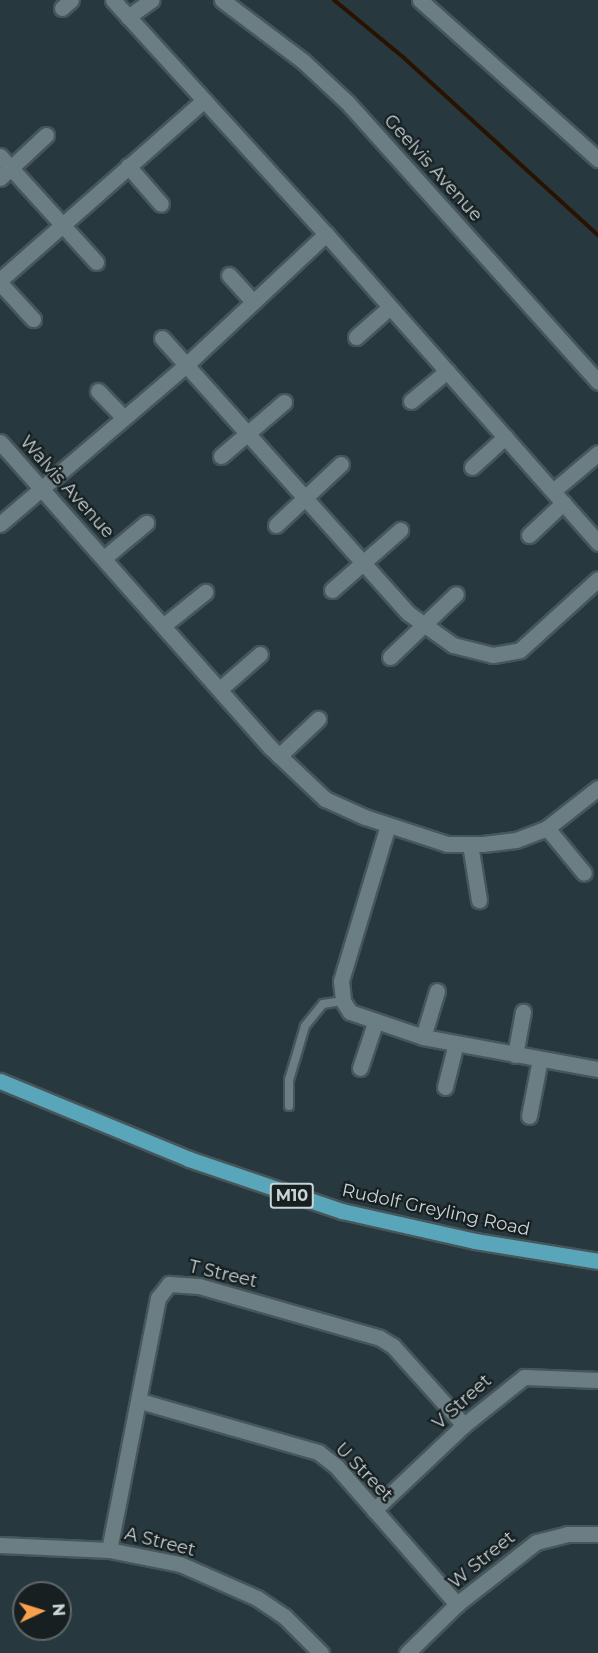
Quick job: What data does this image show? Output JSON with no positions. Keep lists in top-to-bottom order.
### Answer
{
  "streets": {
    "main road": ["M10", "Rudolf Greyling Road"],
    "street": [
      "Geelvis Avenue",
      "Walvis Avenue",
      "T Street",
      "V Street",
      "U Street",
      "A Street",
      "W Street"
    ]
  },
  "crossings": [
    ["T Street", "V Street"],
    ["T Street", "U Street"],
    ["T Street", "A Street"],
    ["V Street", "U Street"],
    ["U Street", "W Street"]
  ],
  "north": "right"
}
